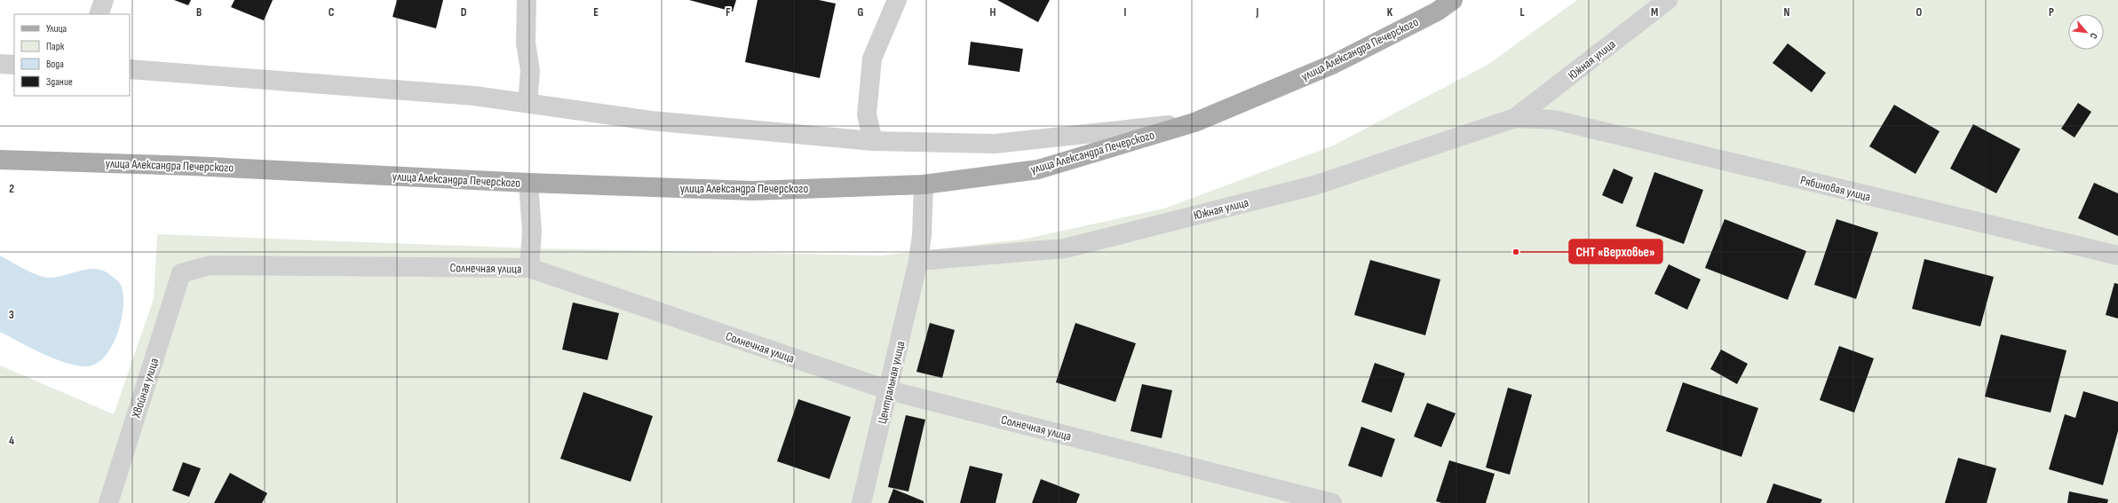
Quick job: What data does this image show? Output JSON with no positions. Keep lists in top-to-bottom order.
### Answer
{
  "streets": {
    "main road": ["улица Александра Печерского"],
    "street": [
      "Южная улица",
      "Рябиновая улица",
      "Солнечная улица",
      "Центральная улица",
      "Хвойная улица"
    ]
  },
  "crossings": [
    ["улица Александра Печерского", "Центральная улица"],
    ["Южная улица", "Рябиновая улица"],
    ["Южная улица", "Центральная улица"],
    ["Солнечная улица", "Центральная улица"],
    ["Солнечная улица", "Хвойная улица"]
  ],
  "places": ["СНТ «Верховье»"],
  "legend": [
    "Улица",
    "Парк",
    "Вода",
    "Здание"
  ],
  "north": "bottom right",
  "grid": {
    "columns": [
      "B",
      "C",
      "D",
      "E",
      "F",
      "G",
      "H",
      "I",
      "J",
      "K",
      "L",
      "M",
      "N",
      "O",
      "P"
    ],
    "rows": ["2", "3", "4"]
  }
}
